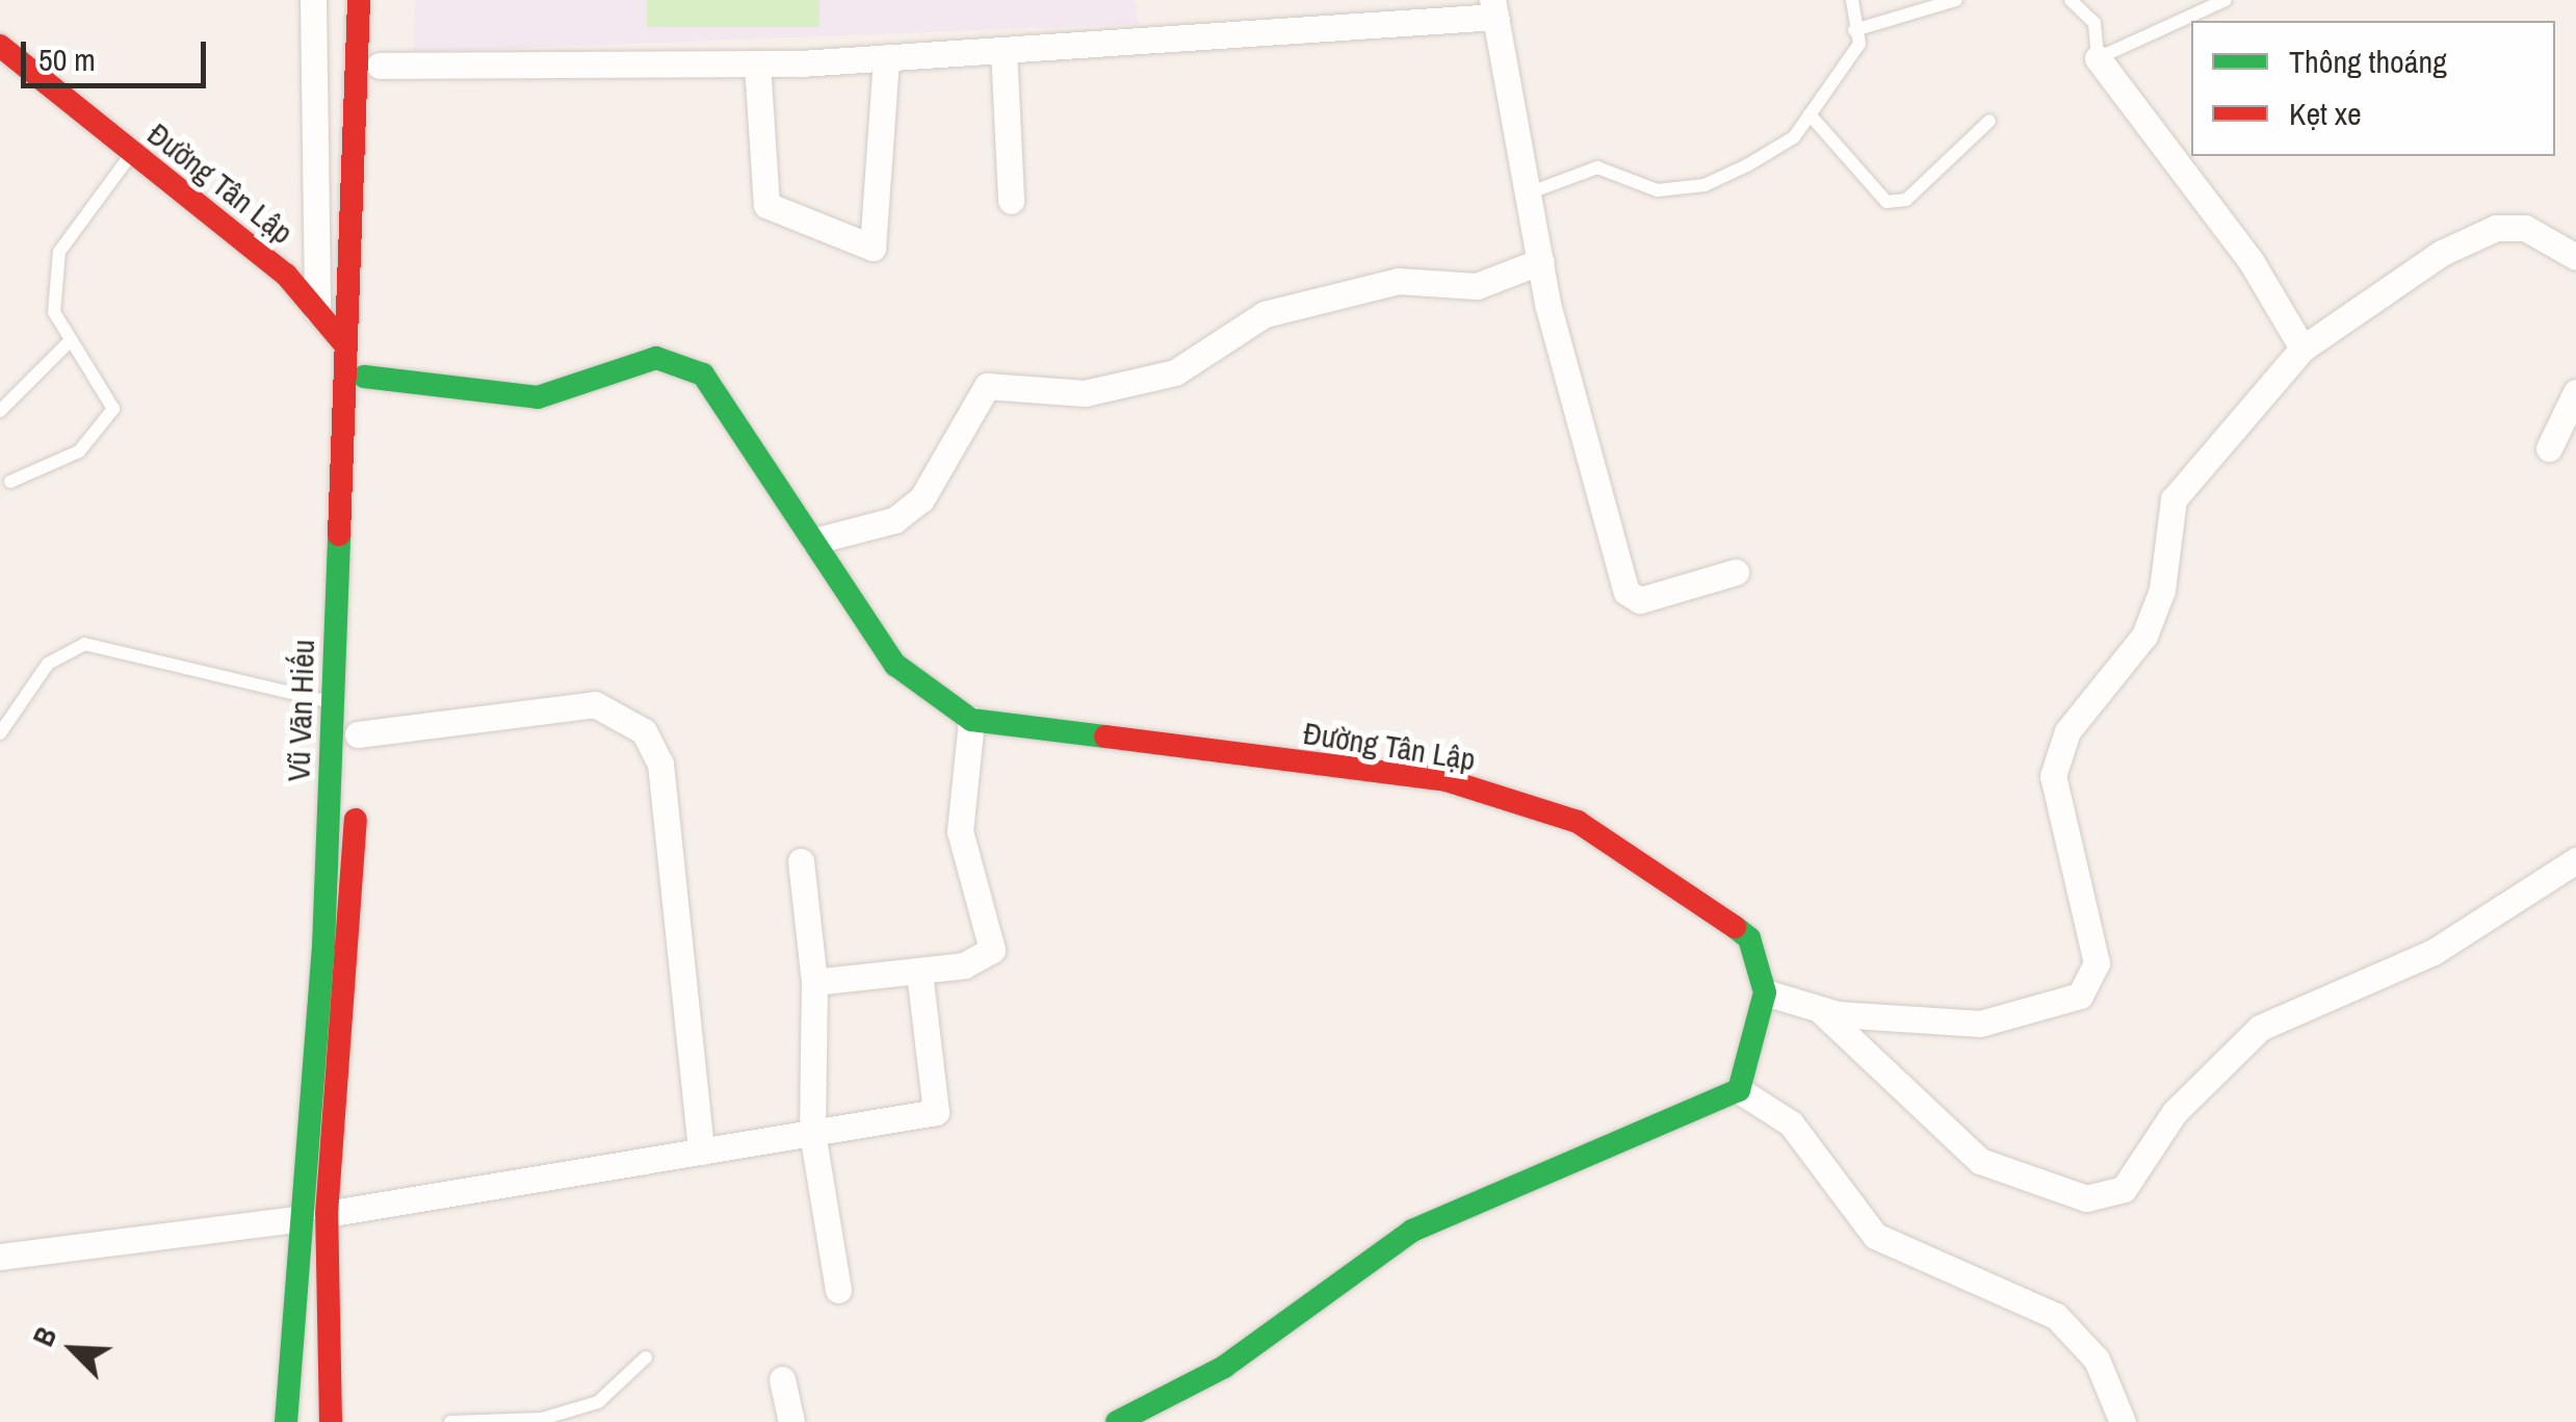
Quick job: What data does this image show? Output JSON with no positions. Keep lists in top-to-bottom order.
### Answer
{
  "streets": {
    "street": ["Đường Tân Lập", "Vũ Văn Hiếu"]
  },
  "crossings": [
    ["Đường Tân Lập", "Vũ Văn Hiếu"]
  ],
  "legend": ["Thông thoáng", "Kẹt xe"],
  "scale_bar": "50 m",
  "north": "top left"
}
